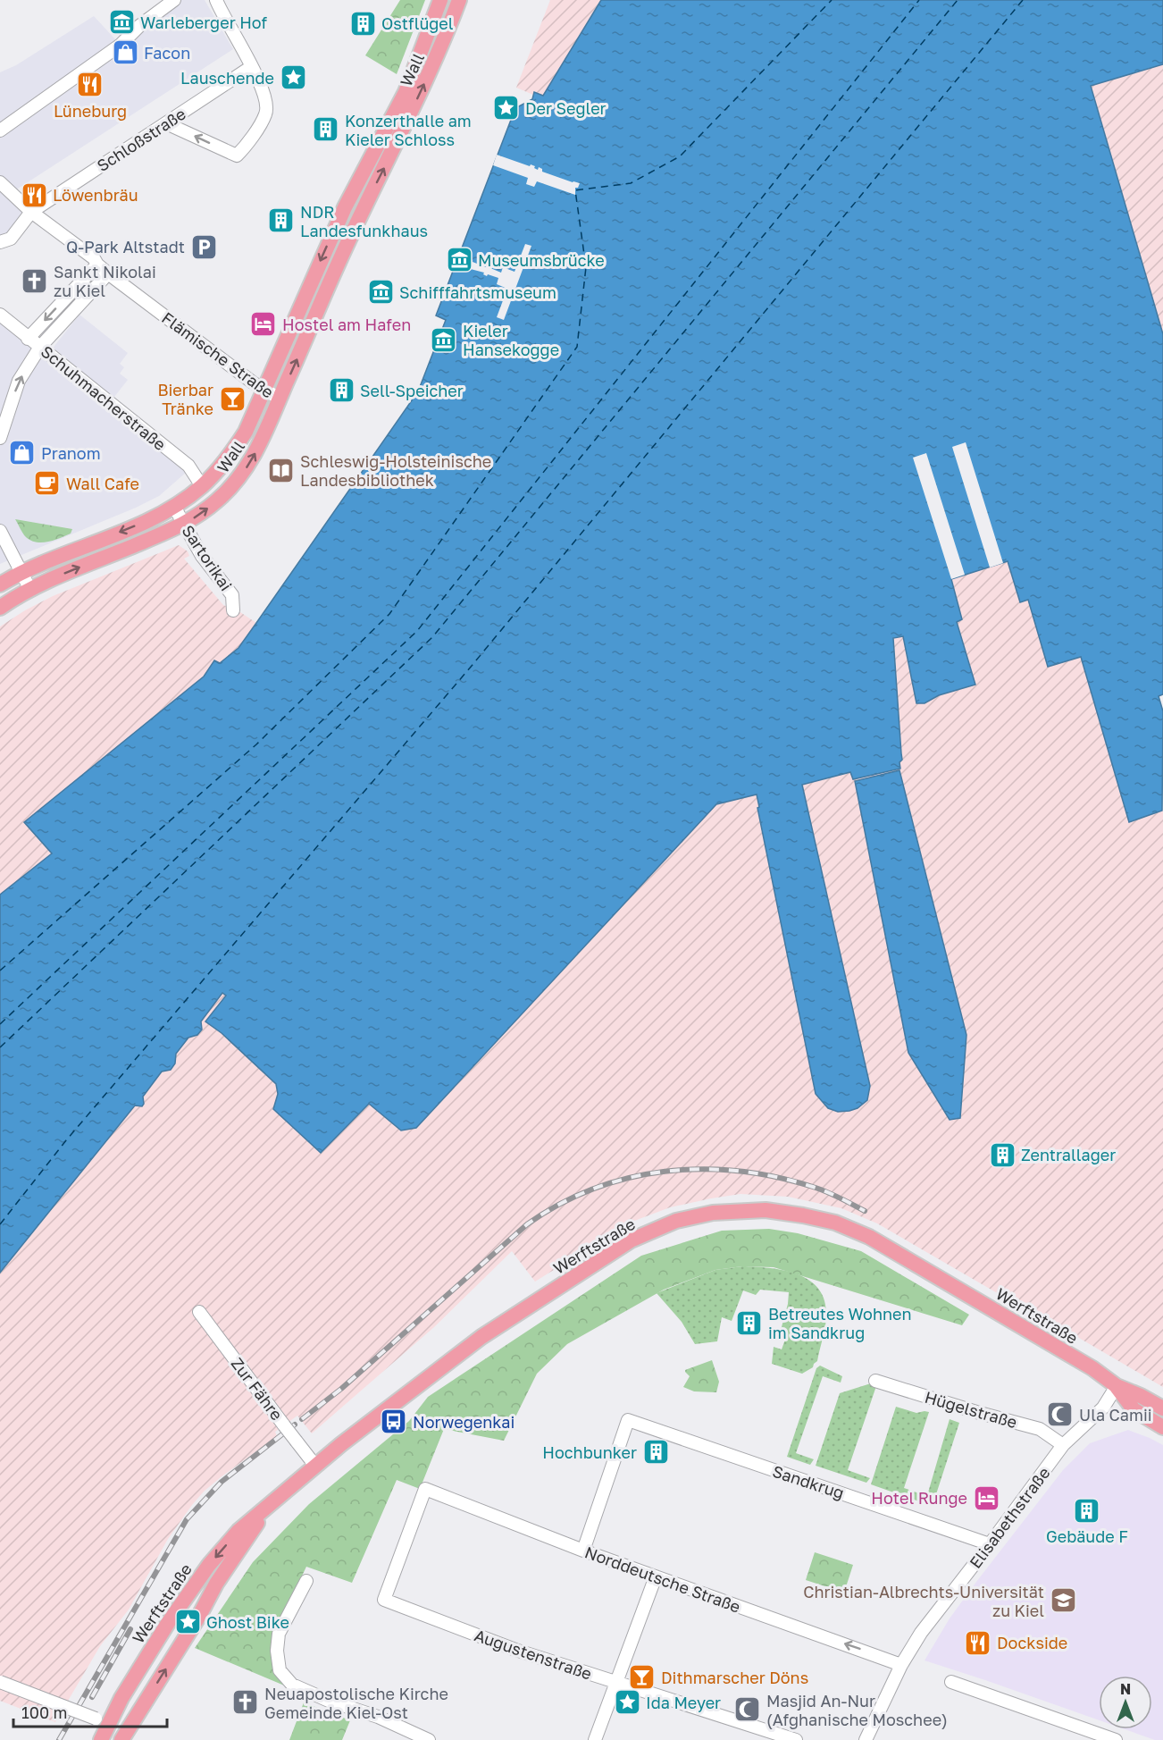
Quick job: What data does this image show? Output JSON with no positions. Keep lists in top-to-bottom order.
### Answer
{
  "streets": {
    "main road": ["Wall", "Werftstraße"],
    "street": [
      "Schloßstraße",
      "Flämische Straße",
      "Schuhmacherstraße",
      "Sartorikai",
      "Zur Fähre",
      "Hügelstraße",
      "Sandkrug",
      "Elisabethstraße",
      "Norddeutsche Straße",
      "Augustenstraße"
    ]
  },
  "crossings": [
    ["Wall", "Flämische Straße"],
    ["Wall", "Schuhmacherstraße"],
    ["Wall", "Sartorikai"],
    ["Schloßstraße", "Flämische Straße"],
    ["Werftstraße", "Zur Fähre"],
    ["Werftstraße", "Elisabethstraße"],
    ["Hügelstraße", "Elisabethstraße"],
    ["Sandkrug", "Elisabethstraße"],
    ["Sandkrug", "Norddeutsche Straße"],
    ["Elisabethstraße", "Norddeutsche Straße"],
    ["Norddeutsche Straße", "Augustenstraße"]
  ],
  "one_way": ["Norddeutsche Straße"],
  "places": {
    "museum": [
      "Warleberger Hof",
      "Museumsbrücke",
      "Schifffahrtsmuseum",
      "Kieler Hansekogge"
    ],
    "building": [
      "Ostflügel",
      "Konzerthalle am Kieler Schloss",
      "NDR Landesfunkhaus",
      "Sell-Speicher",
      "Zentrallager",
      "Betreutes Wohnen im Sandkrug",
      "Hochbunker",
      "Gebäude F"
    ],
    "shop": ["Facon", "Pranom"],
    "place": [
      "Lauschende",
      "Der Segler",
      "Ghost Bike",
      "Ida Meyer"
    ],
    "restaurant": ["Lüneburg", "Löwenbräu", "Dockside"],
    "parking": ["Q‑Park Altstadt"],
    "church": ["Sankt Nikolai zu Kiel", "Neuapostolische Kirche Gemeinde Kiel-Ost"],
    "hotel": ["Hostel am Hafen", "Hotel Runge"],
    "bar": ["Bierbar Tränke", "Dithmarscher Döns"],
    "library": ["Schleswig-Holsteinische Landesbibliothek"],
    "cafe": ["Wall Cafe"],
    "mosque": ["Ula Camii", "Masjid An-Nur (Afghanische Moschee)"],
    "bus stop": ["Norwegenkai"],
    "school or university": ["Christian-Albrechts-Universität zu Kiel"]
  },
  "scale_bar": "100 m",
  "north": "top"
}
